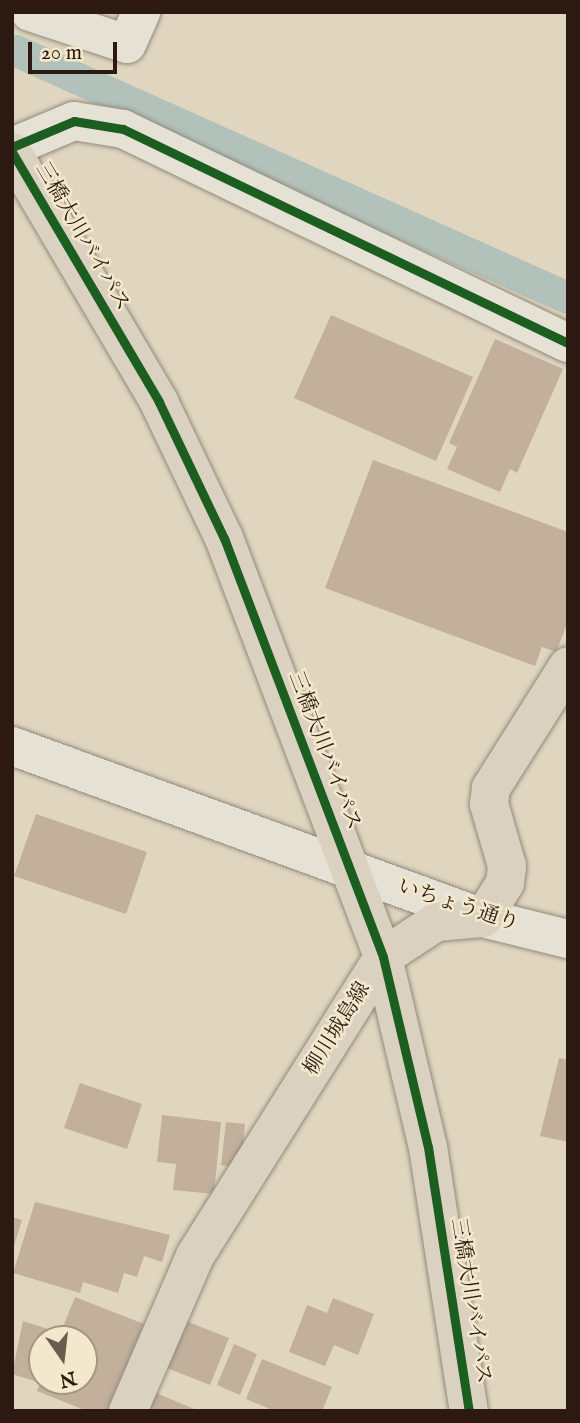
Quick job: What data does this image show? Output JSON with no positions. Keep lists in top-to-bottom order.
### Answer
{
  "streets": {
    "main road": ["三橋大川バイパス", "柳川城島線"],
    "street": ["いちょう通り"]
  },
  "crossings": [
    ["三橋大川バイパス", "いちょう通り"],
    ["三橋大川バイパス", "柳川城島線"],
    ["いちょう通り", "柳川城島線"]
  ],
  "scale_bar": "20 m",
  "north": "bottom"
}
